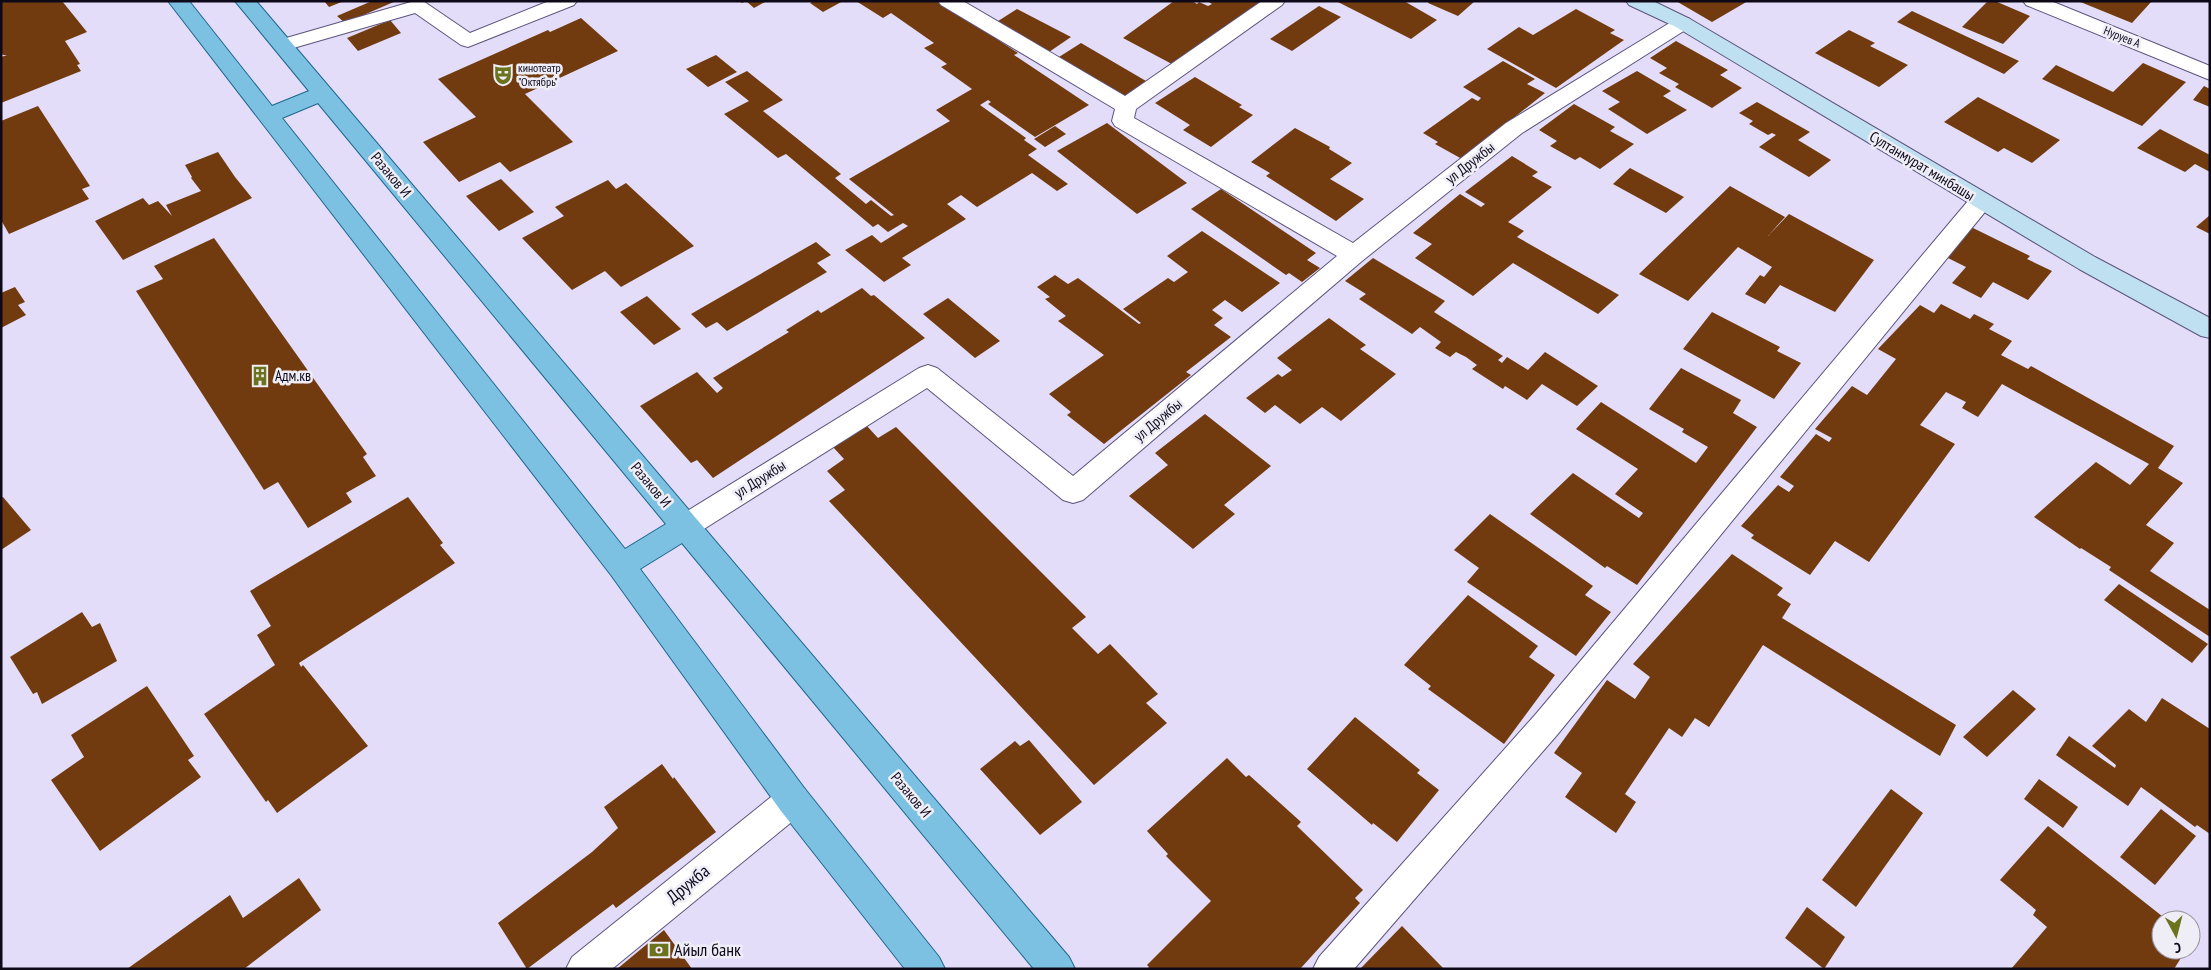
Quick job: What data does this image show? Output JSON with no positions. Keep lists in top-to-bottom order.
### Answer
{
  "streets": {
    "main road": ["ул Дружбы", "Разаков И"],
    "street": ["Нуруев А", "Султанмурат минбашы", "Дружба"]
  },
  "crossings": [
    ["ул Дружбы", "Султанмурат минбашы"],
    ["ул Дружбы", "Разаков И"]
  ],
  "places": {
    "theatre": ["кинотеатр \"Октябрь\""],
    "building": ["Адм.кв"],
    "bank": ["Айыл банк"]
  },
  "north": "bottom"
}
